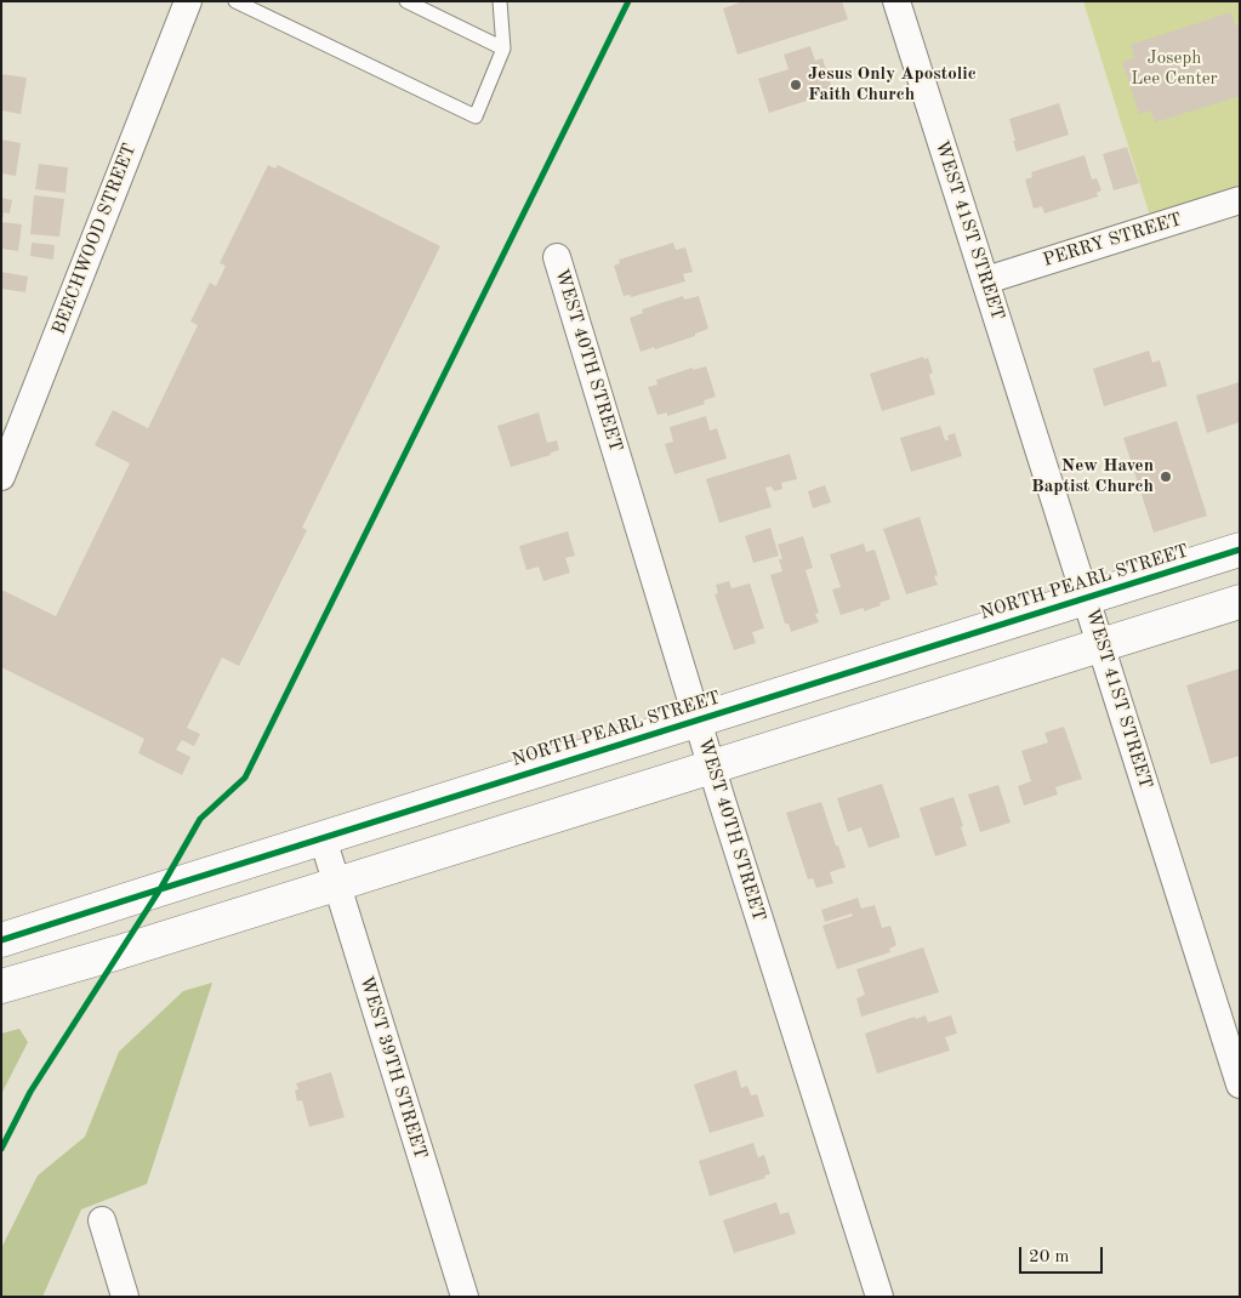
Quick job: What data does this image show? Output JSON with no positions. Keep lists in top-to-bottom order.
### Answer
{
  "streets": {
    "street": [
      "WEST 41ST STREET",
      "BEECHWOOD STREET",
      "PERRY STREET",
      "WEST 40TH STREET",
      "NORTH PEARL STREET",
      "WEST 39TH STREET"
    ]
  },
  "crossings": [
    ["WEST 41ST STREET", "PERRY STREET"],
    ["WEST 41ST STREET", "NORTH PEARL STREET"],
    ["WEST 40TH STREET", "NORTH PEARL STREET"],
    ["NORTH PEARL STREET", "WEST 39TH STREET"]
  ],
  "parks": ["Joseph Lee Center"],
  "places": ["Jesus Only Apostolic Faith Church", "New Haven Baptist Church"],
  "scale_bar": "20 m"
}
